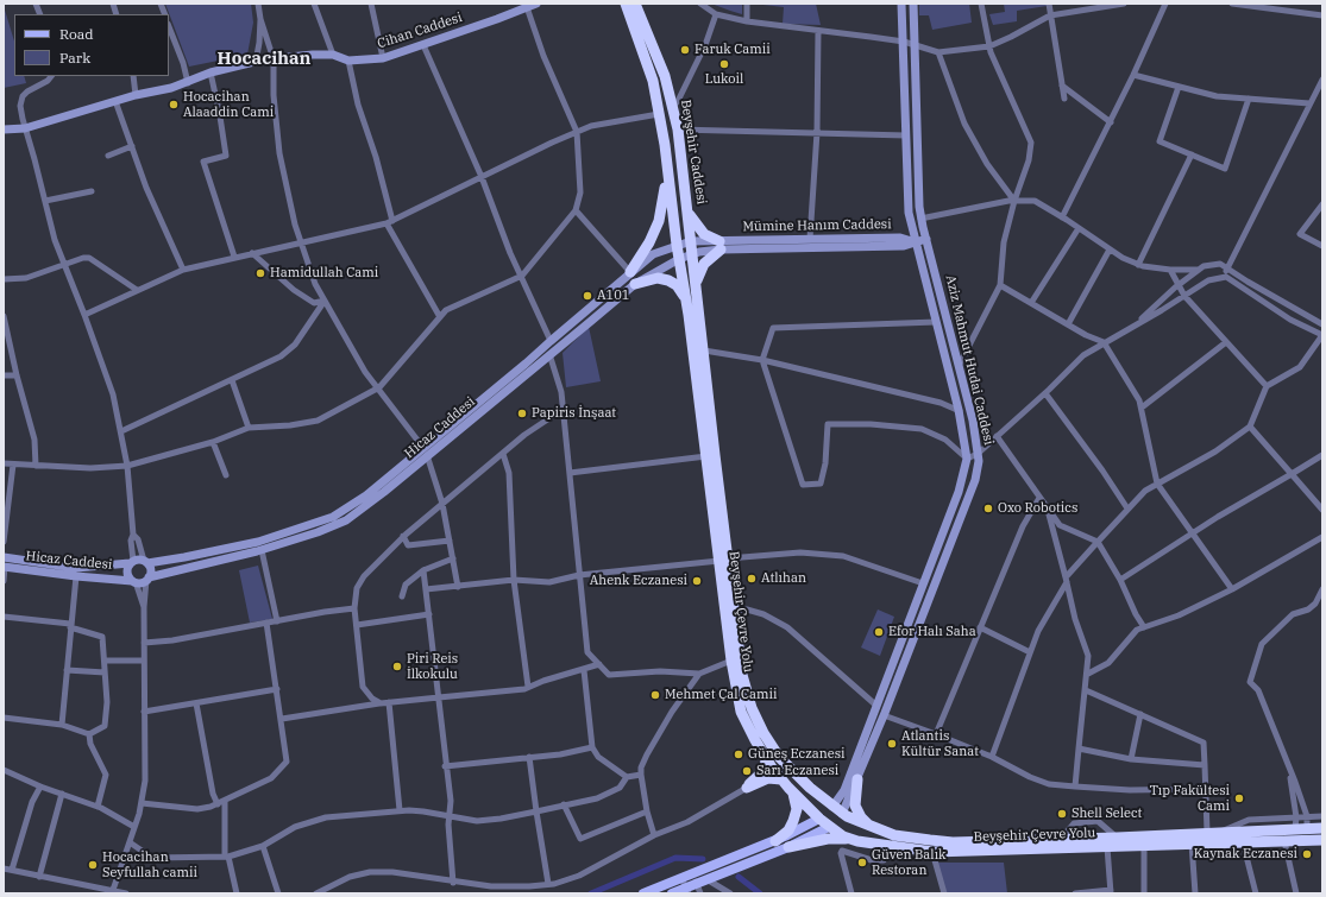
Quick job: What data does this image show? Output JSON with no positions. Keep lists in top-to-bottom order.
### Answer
{
  "streets": {
    "highway": ["Beyşehir Caddesi", "Beyşehir Çevre Yolu"],
    "street": [
      "Cihan Caddesi",
      "Mümine Hanım Caddesi",
      "Aziz Mahmut Hudai Caddesi",
      "Hicaz Caddesi"
    ]
  },
  "crossings": [
    ["Beyşehir Caddesi", "Mümine Hanım Caddesi"],
    ["Beyşehir Caddesi", "Hicaz Caddesi"],
    ["Beyşehir Caddesi", "Beyşehir Çevre Yolu"],
    ["Mümine Hanım Caddesi", "Aziz Mahmut Hudai Caddesi"],
    ["Mümine Hanım Caddesi", "Hicaz Caddesi"],
    ["Aziz Mahmut Hudai Caddesi", "Beyşehir Çevre Yolu"],
    ["Hicaz Caddesi", "Beyşehir Çevre Yolu"]
  ],
  "districts": ["Hocacihan"],
  "places": [
    "Faruk Camii",
    "Lukoil",
    "Hocacihan Alaaddin Cami",
    "Hamidullah Cami",
    "A101",
    "Papiris İnşaat",
    "Oxo Robotics",
    "Atlıhan",
    "Ahenk Eczanesi",
    "Efor Halı Saha",
    "Piri Reis İlkokulu",
    "Mehmet Çal Camii",
    "Atlantis Kültür Sanat",
    "Güneş Eczanesi",
    "Sarı Eczanesi",
    "Tıp Fakültesi Cami",
    "Shell Select",
    "Kaynak Eczanesi",
    "Güven Balık Restoran",
    "Hocacihan Seyfullah camii"
  ],
  "legend": ["Road", "Park"]
}
